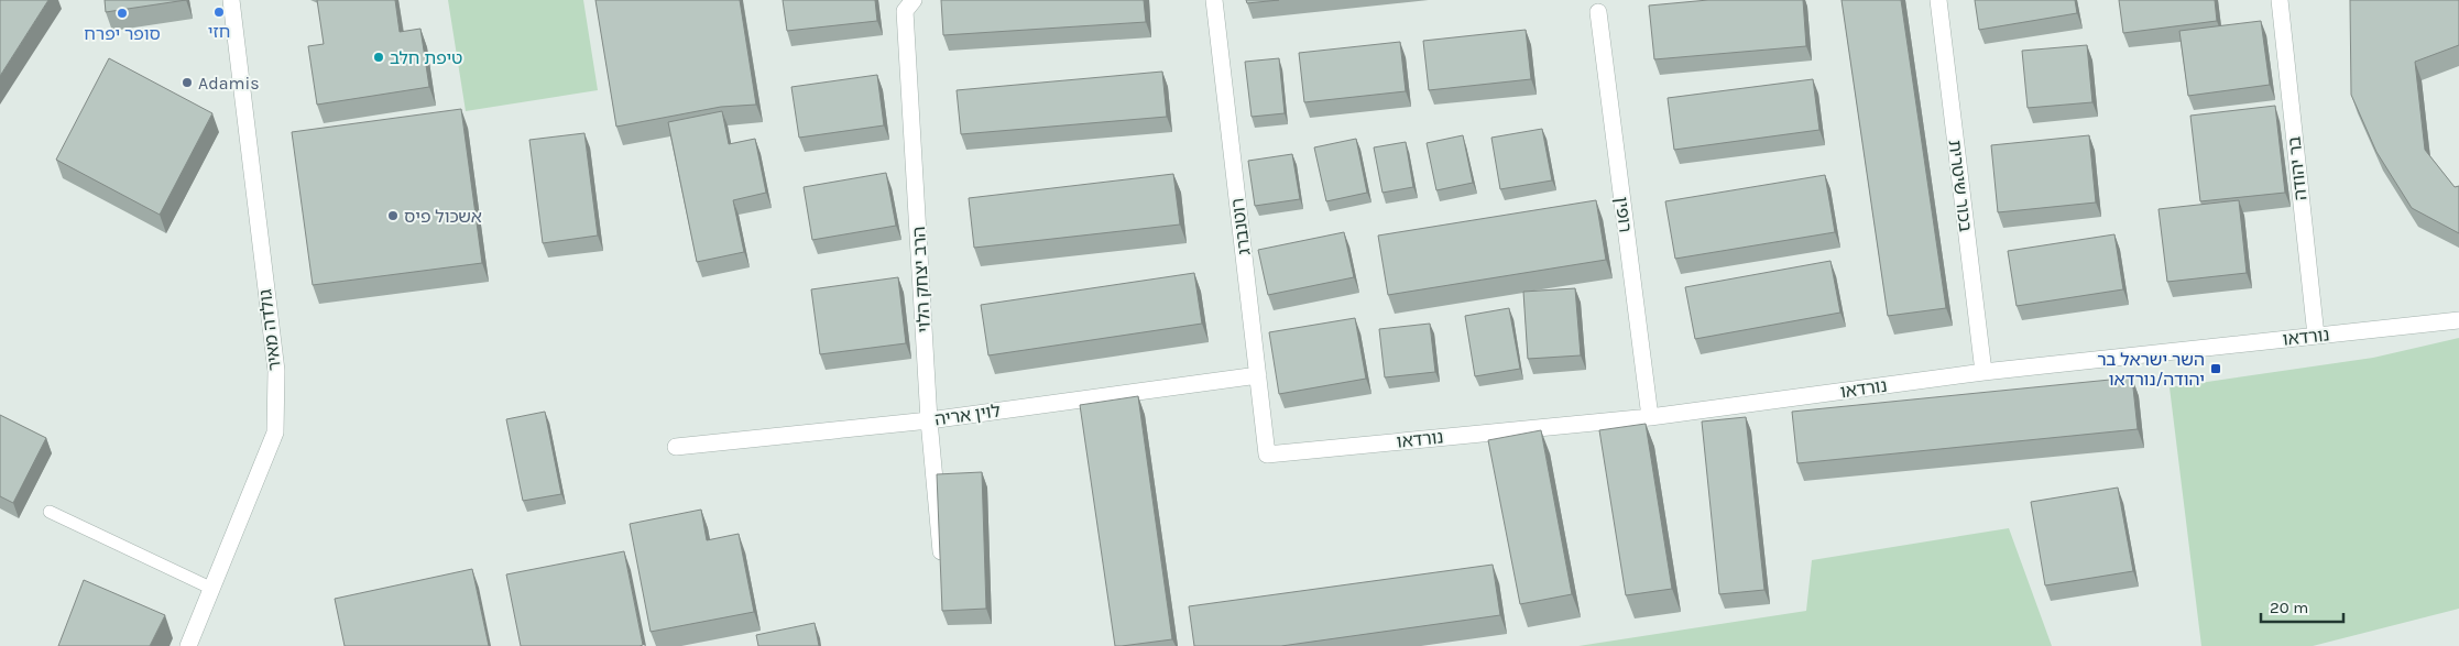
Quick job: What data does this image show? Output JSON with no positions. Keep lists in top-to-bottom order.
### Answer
{
  "streets": {
    "street": [
      "בר יהודה",
      "בכור שיטרית",
      "רופין",
      "רוטנברג",
      "הרב יצחק הלוי",
      "גולדה מאיר",
      "נורדאו",
      "לוין אריה"
    ]
  },
  "crossings": [
    ["בר יהודה", "נורדאו"],
    ["בכור שיטרית", "נורדאו"],
    ["רופין", "נורדאו"],
    ["רוטנברג", "נורדאו"],
    ["רוטנברג", "לוין אריה"],
    ["הרב יצחק הלוי", "לוין אריה"]
  ],
  "places": {
    "other": [
      "חזי",
      "סופר יפרח",
      "טיפת חלב",
      "Adamis",
      "אשכול פיס"
    ],
    "transit": ["השר ישראל בר יהודה/נורדאו"]
  },
  "scale_bar": "20 m"
}
